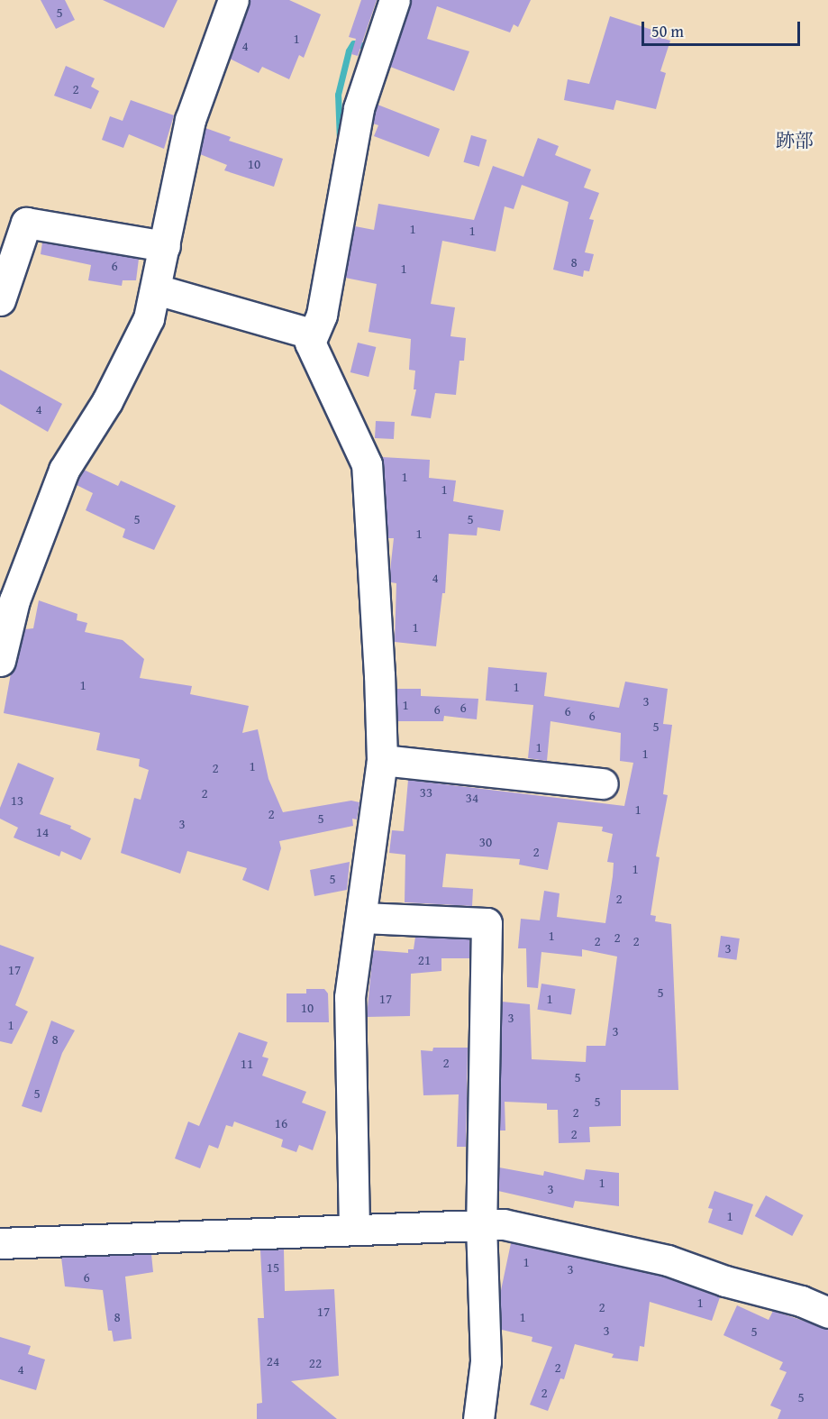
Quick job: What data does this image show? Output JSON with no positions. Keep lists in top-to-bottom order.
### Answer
{
  "districts": ["跡部"],
  "house_numbers": [
    "5",
    "1",
    "4",
    "2",
    "10",
    "1",
    "1",
    "8",
    "6",
    "1",
    "4",
    "1",
    "1",
    "5",
    "5",
    "1",
    "4",
    "1",
    "1",
    "1",
    "3",
    "1",
    "6",
    "6",
    "6",
    "6",
    "5",
    "1",
    "1",
    "1",
    "2",
    "33",
    "2",
    "34",
    "13",
    "1",
    "2",
    "5",
    "3",
    "14",
    "30",
    "2",
    "1",
    "5",
    "2",
    "1",
    "2",
    "2",
    "2",
    "3",
    "21",
    "17",
    "5",
    "17",
    "1",
    "10",
    "3",
    "1",
    "3",
    "8",
    "2",
    "11",
    "5",
    "5",
    "5",
    "2",
    "16",
    "2",
    "1",
    "3",
    "1",
    "1",
    "15",
    "3",
    "6",
    "1",
    "2",
    "17",
    "8",
    "1",
    "3",
    "5",
    "24",
    "22",
    "2",
    "4",
    "2",
    "5"
  ],
  "scale_bar": "50 m"
}
